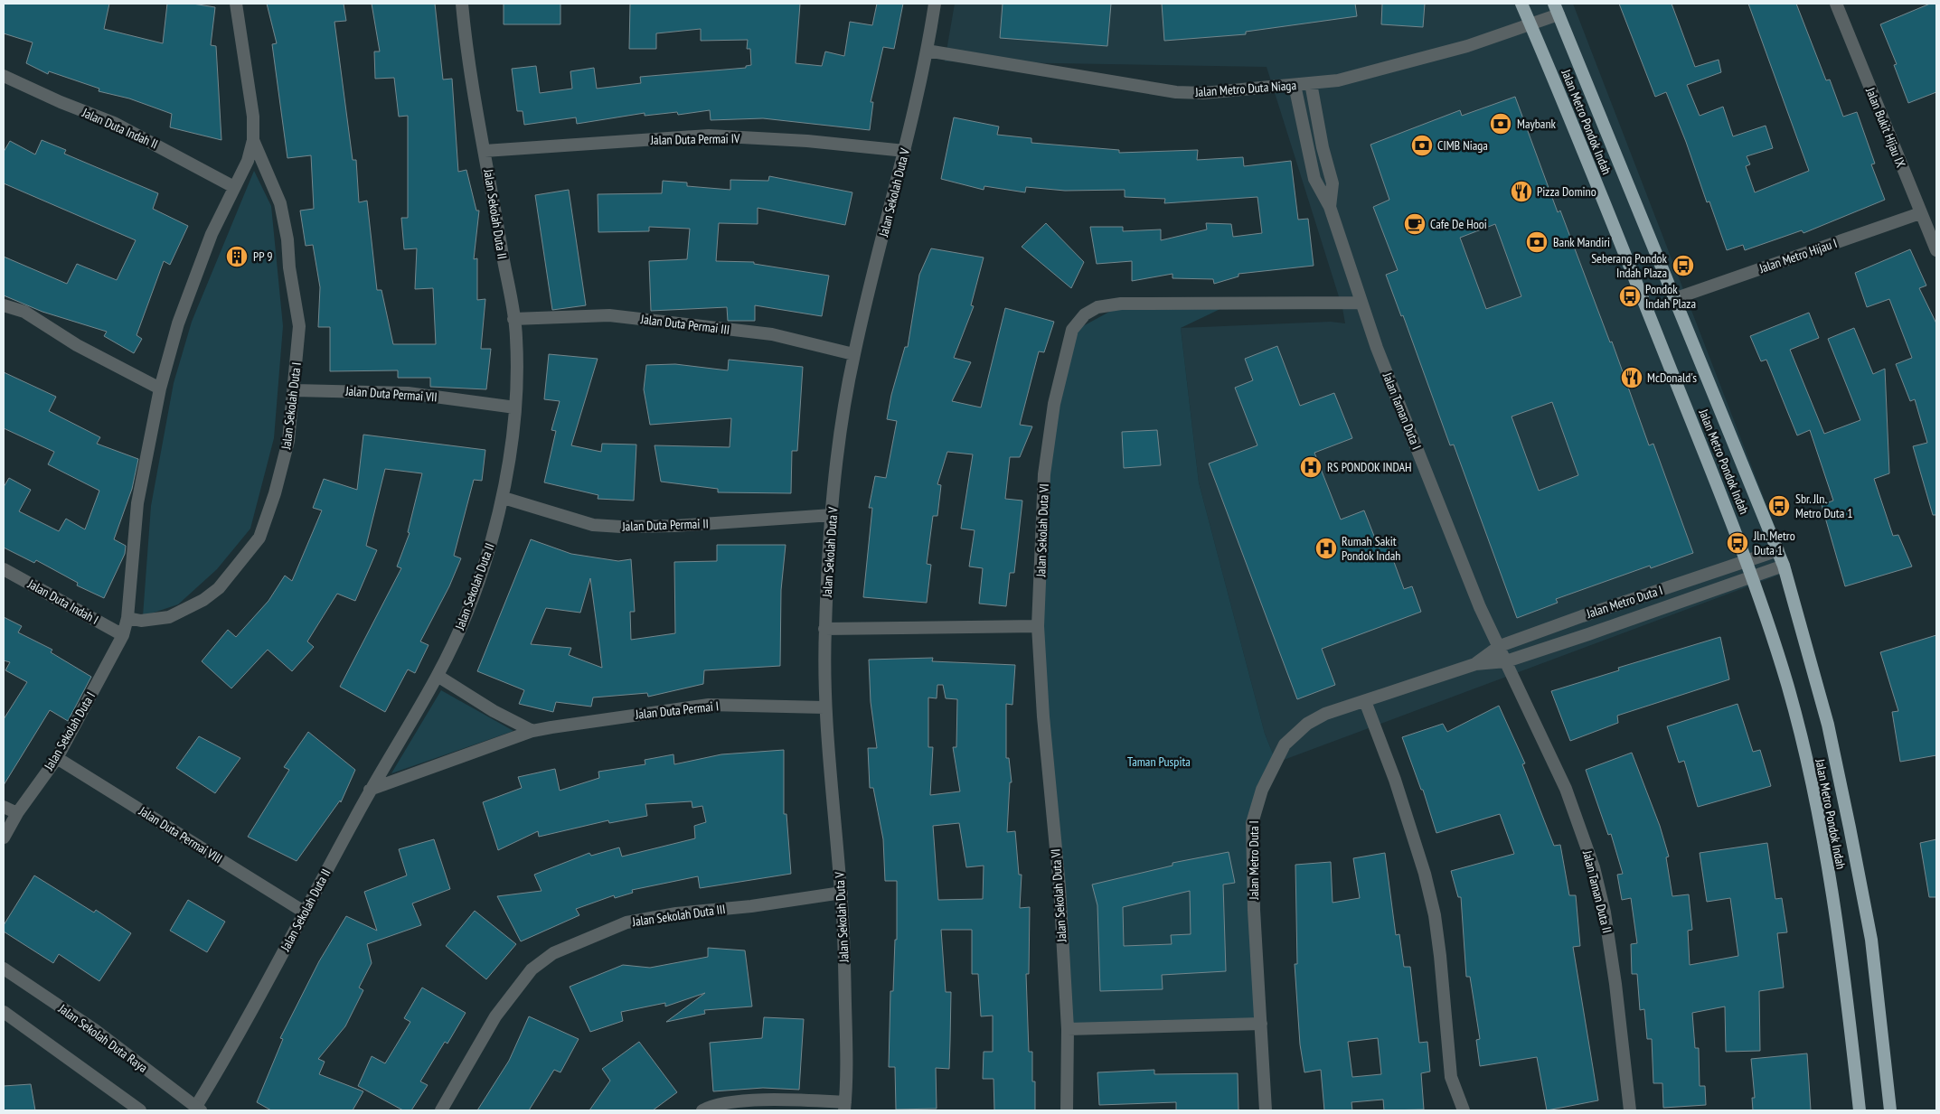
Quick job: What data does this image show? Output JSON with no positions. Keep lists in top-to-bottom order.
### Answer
{
  "streets": {
    "highway": ["Jalan Metro Pondok Indah"],
    "street": [
      "Jalan Metro Duta Niaga",
      "Jalan Bukit Hijau IX",
      "Jalan Duta Indah II",
      "Jalan Duta Permai IV",
      "Jalan Sekolah Duta V",
      "Jalan Sekolah Duta II",
      "Jalan Metro Hijau I",
      "Jalan Duta Permai III",
      "Jalan Duta Permai VII",
      "Jalan Sekolah Duta I",
      "Jalan Taman Duta I",
      "Jalan Duta Permai II",
      "Jalan Sekolah Duta VI",
      "Jalan Duta Indah I",
      "Jalan Metro Duta I",
      "Jalan Duta Permai I",
      "Jalan Duta Permai VIII",
      "Jalan Taman Duta II",
      "Jalan Sekolah Duta III",
      "Jalan Sekolah Duta Raya"
    ]
  },
  "crossings": [
    ["Jalan Metro Duta Niaga", "Jalan Metro Pondok Indah"],
    ["Jalan Metro Duta Niaga", "Jalan Sekolah Duta V"],
    ["Jalan Metro Duta Niaga", "Jalan Taman Duta I"],
    ["Jalan Metro Pondok Indah", "Jalan Metro Hijau I"],
    ["Jalan Metro Pondok Indah", "Jalan Metro Duta I"],
    ["Jalan Bukit Hijau IX", "Jalan Metro Hijau I"],
    ["Jalan Duta Indah II", "Jalan Sekolah Duta I"],
    ["Jalan Duta Permai IV", "Jalan Sekolah Duta V"],
    ["Jalan Duta Permai IV", "Jalan Sekolah Duta II"],
    ["Jalan Sekolah Duta V", "Jalan Duta Permai III"],
    ["Jalan Sekolah Duta V", "Jalan Duta Permai II"],
    ["Jalan Sekolah Duta V", "Jalan Duta Permai I"],
    ["Jalan Sekolah Duta V", "Jalan Sekolah Duta III"],
    ["Jalan Sekolah Duta II", "Jalan Duta Permai III"],
    ["Jalan Sekolah Duta II", "Jalan Duta Permai VII"],
    ["Jalan Sekolah Duta II", "Jalan Duta Permai II"],
    ["Jalan Sekolah Duta II", "Jalan Duta Permai I"],
    ["Jalan Sekolah Duta II", "Jalan Duta Permai VIII"],
    ["Jalan Sekolah Duta II", "Jalan Sekolah Duta Raya"],
    ["Jalan Duta Permai VII", "Jalan Sekolah Duta I"],
    ["Jalan Sekolah Duta I", "Jalan Duta Indah I"],
    ["Jalan Sekolah Duta I", "Jalan Duta Permai VIII"],
    ["Jalan Taman Duta I", "Jalan Sekolah Duta VI"],
    ["Jalan Taman Duta I", "Jalan Metro Duta I"],
    ["Jalan Taman Duta I", "Jalan Taman Duta II"],
    ["Jalan Metro Duta I", "Jalan Taman Duta II"]
  ],
  "parks": ["Taman Puspita"],
  "places": {
    "bank": ["Maybank", "CIMB Niaga", "Bank Mandiri"],
    "restaurant": ["Pizza Domino", "McDonald's"],
    "cafe": ["Cafe De Hooi"],
    "building": ["PP 9"],
    "bus stop": [
      "Seberang Pondok Indah Plaza",
      "Pondok Indah Plaza",
      "Sbr. Jln. Metro Duta 1",
      "Jln. Metro Duta 1"
    ],
    "hospital": ["RS PONDOK INDAH", "Rumah Sakit Pondok Indah"]
  }
}
